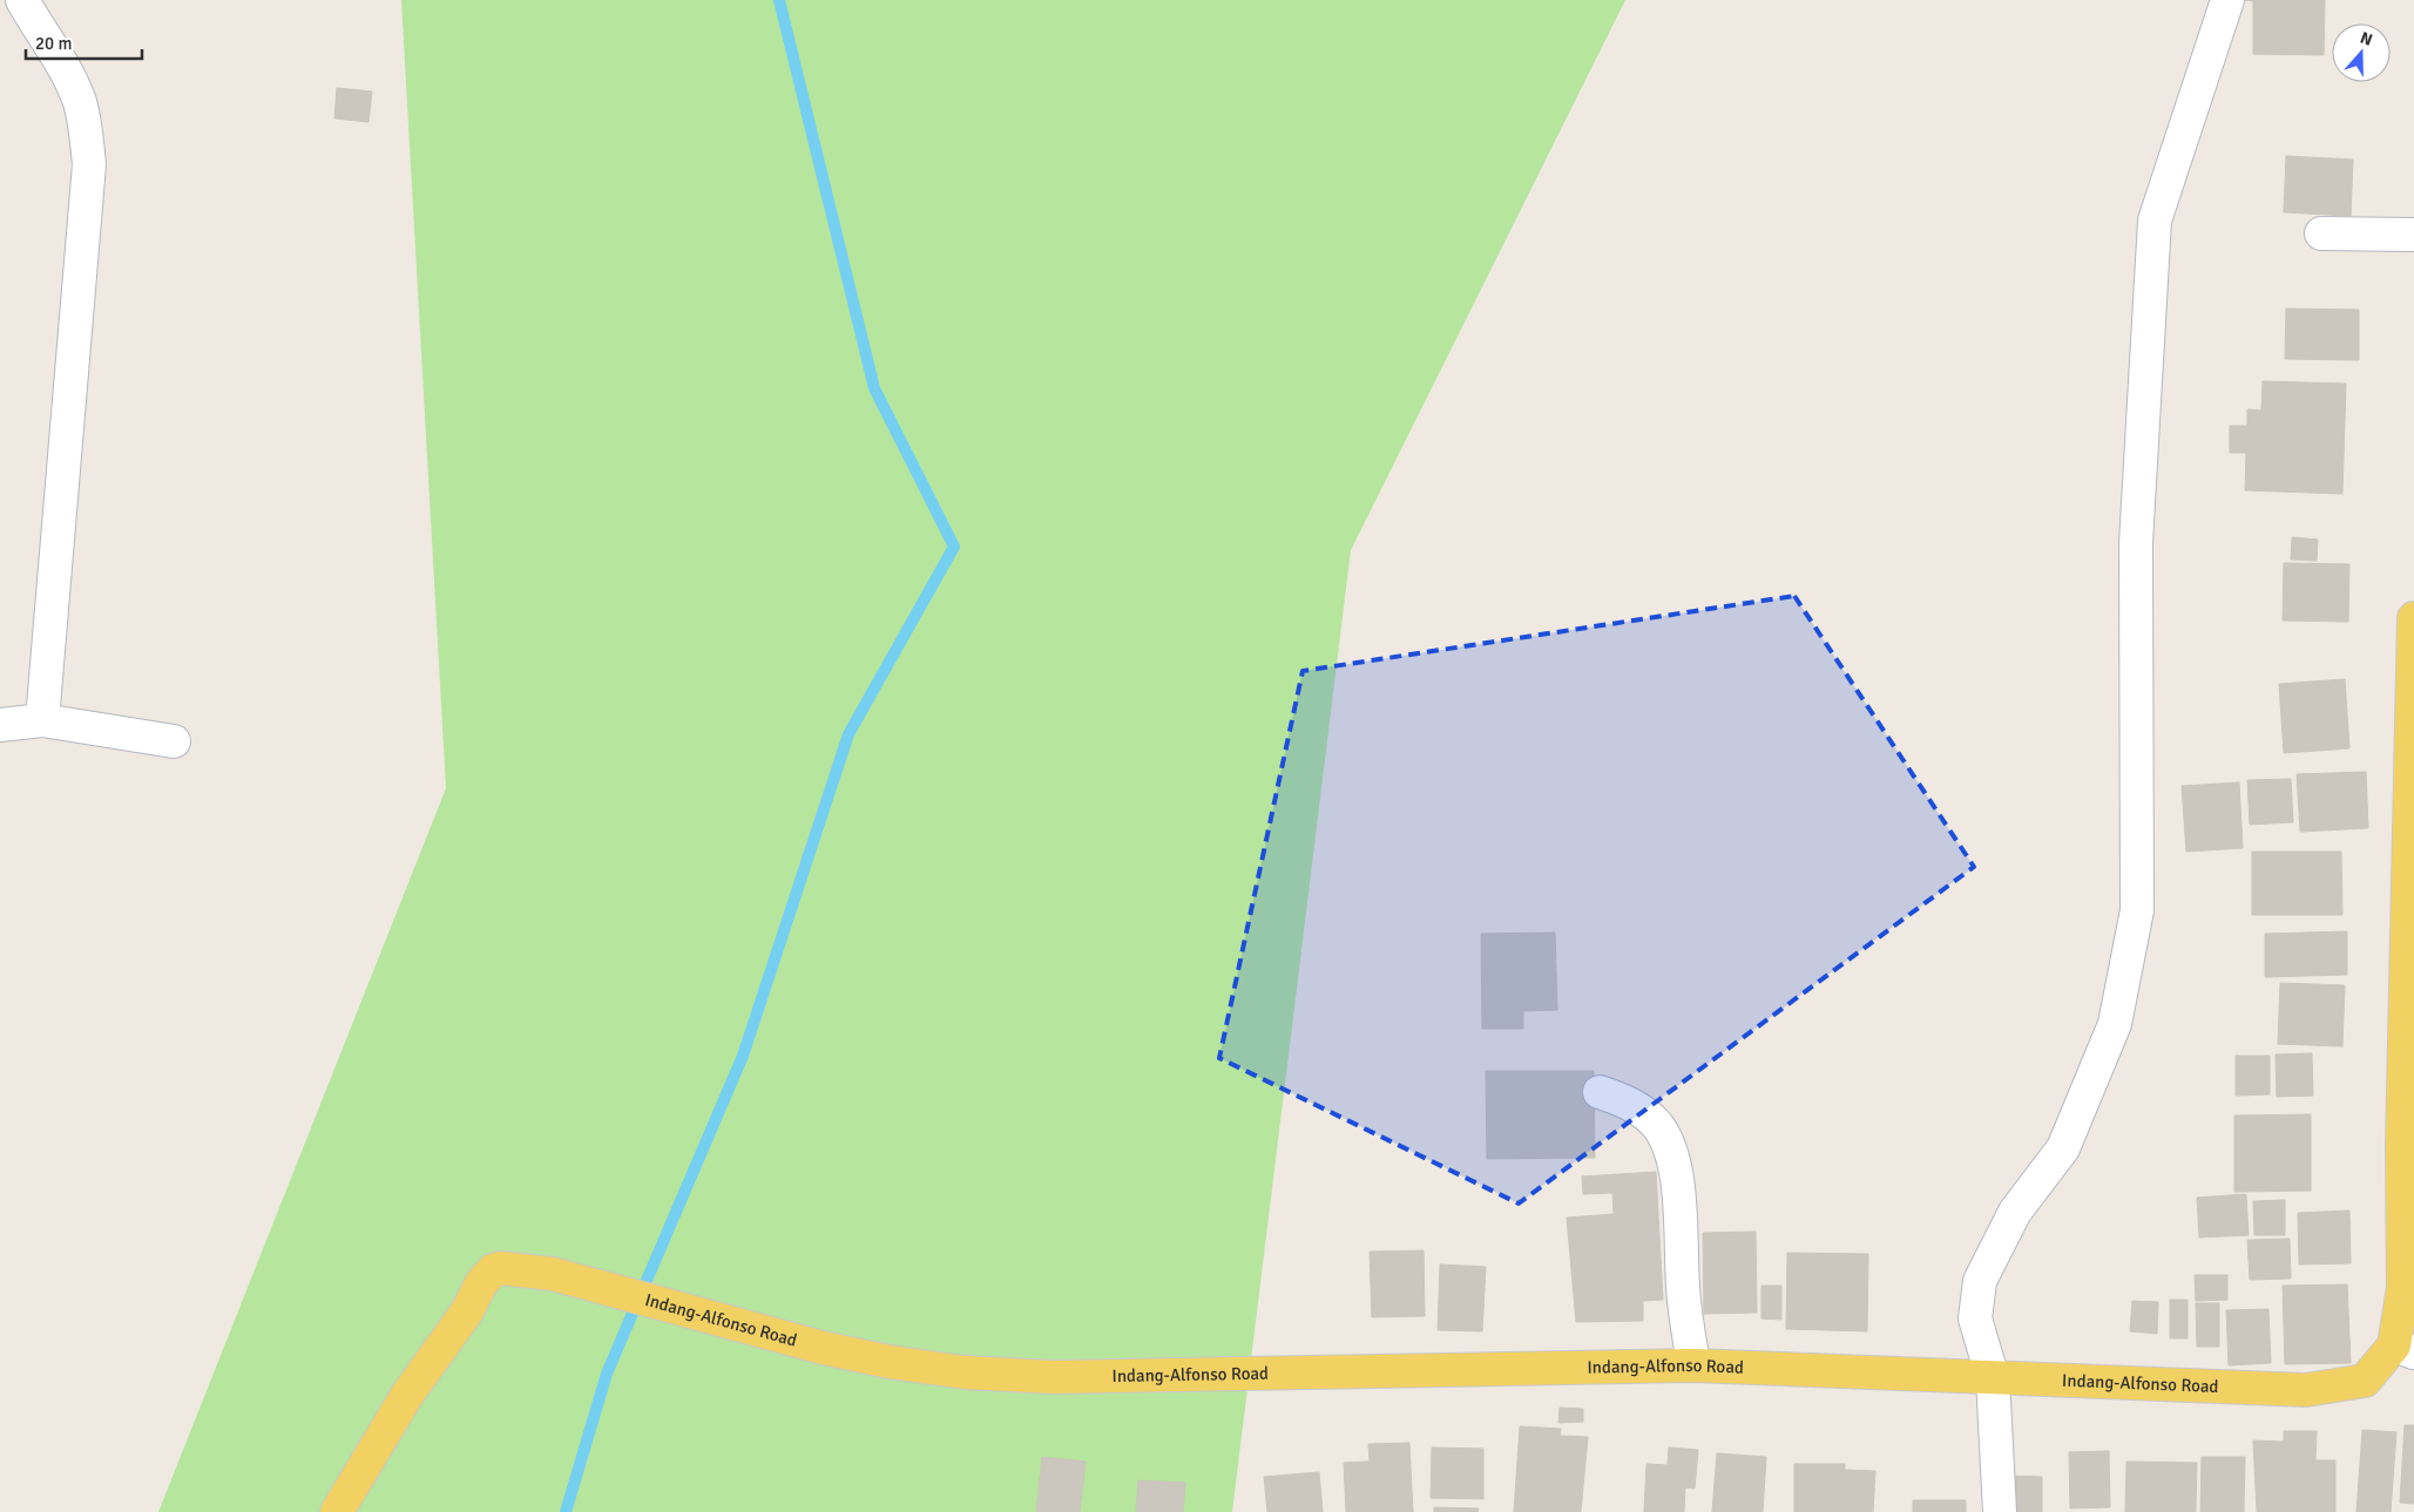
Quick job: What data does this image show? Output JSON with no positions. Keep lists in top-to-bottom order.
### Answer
{
  "streets": {
    "main road": ["Indang-Alfonso Road"]
  },
  "scale_bar": "20 m",
  "north": "top"
}
